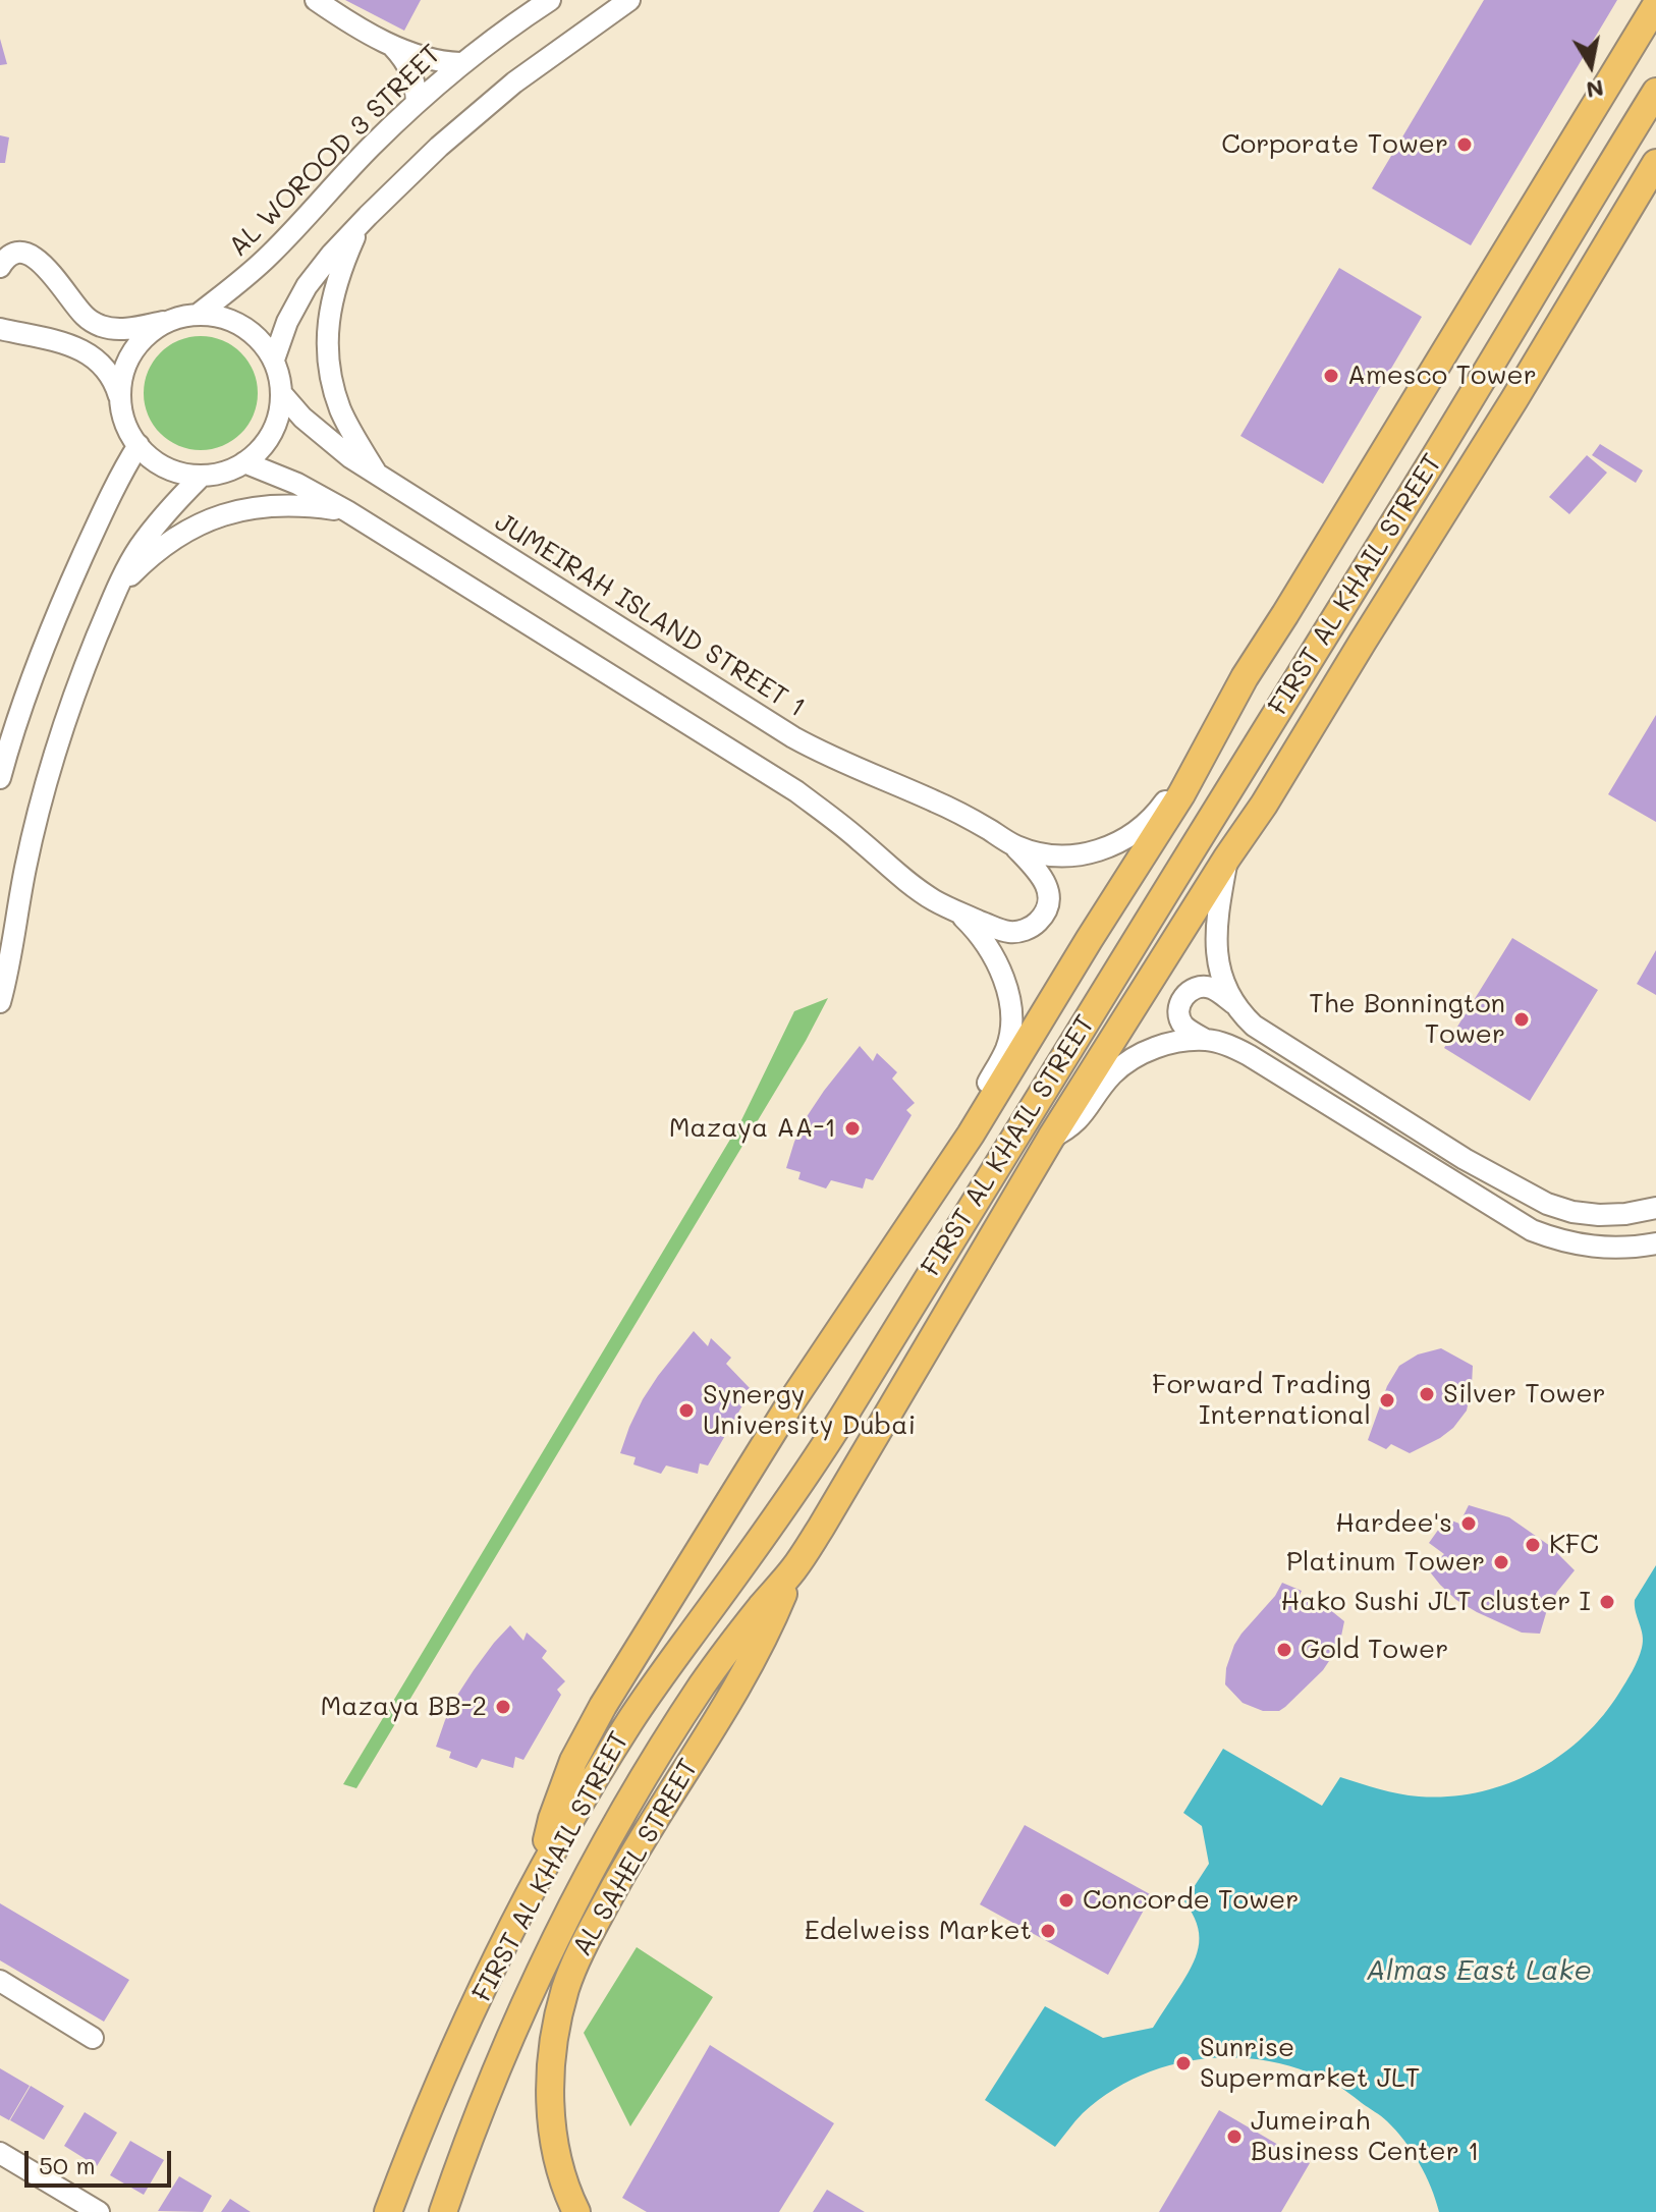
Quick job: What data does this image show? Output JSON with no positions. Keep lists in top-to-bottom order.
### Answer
{
  "streets": {
    "main road": ["FIRST AL KHAIL STREET", "AL SAHEL STREET"],
    "street": ["AL WOROOD 3 STREET", "JUMEIRAH ISLAND STREET 1"]
  },
  "crossings": [
    ["AL WOROOD 3 STREET", "JUMEIRAH ISLAND STREET 1"],
    ["FIRST AL KHAIL STREET", "AL SAHEL STREET"]
  ],
  "water": ["Almas East Lake"],
  "places": [
    "Corporate Tower",
    "Amesco Tower",
    "The Bonnington Tower",
    "Mazaya AA-1",
    "Silver Tower",
    "Forward Trading International",
    "Synergy University Dubai",
    "Hardee's",
    "KFC",
    "Platinum Tower",
    "Hako Sushi JLT cluster I",
    "Gold Tower",
    "Mazaya BB-2",
    "Concorde Tower",
    "Edelweiss Market",
    "Sunrise Supermarket JLT",
    "Jumeirah Business Center 1"
  ],
  "scale_bar": "50 m",
  "north": "bottom"
}
